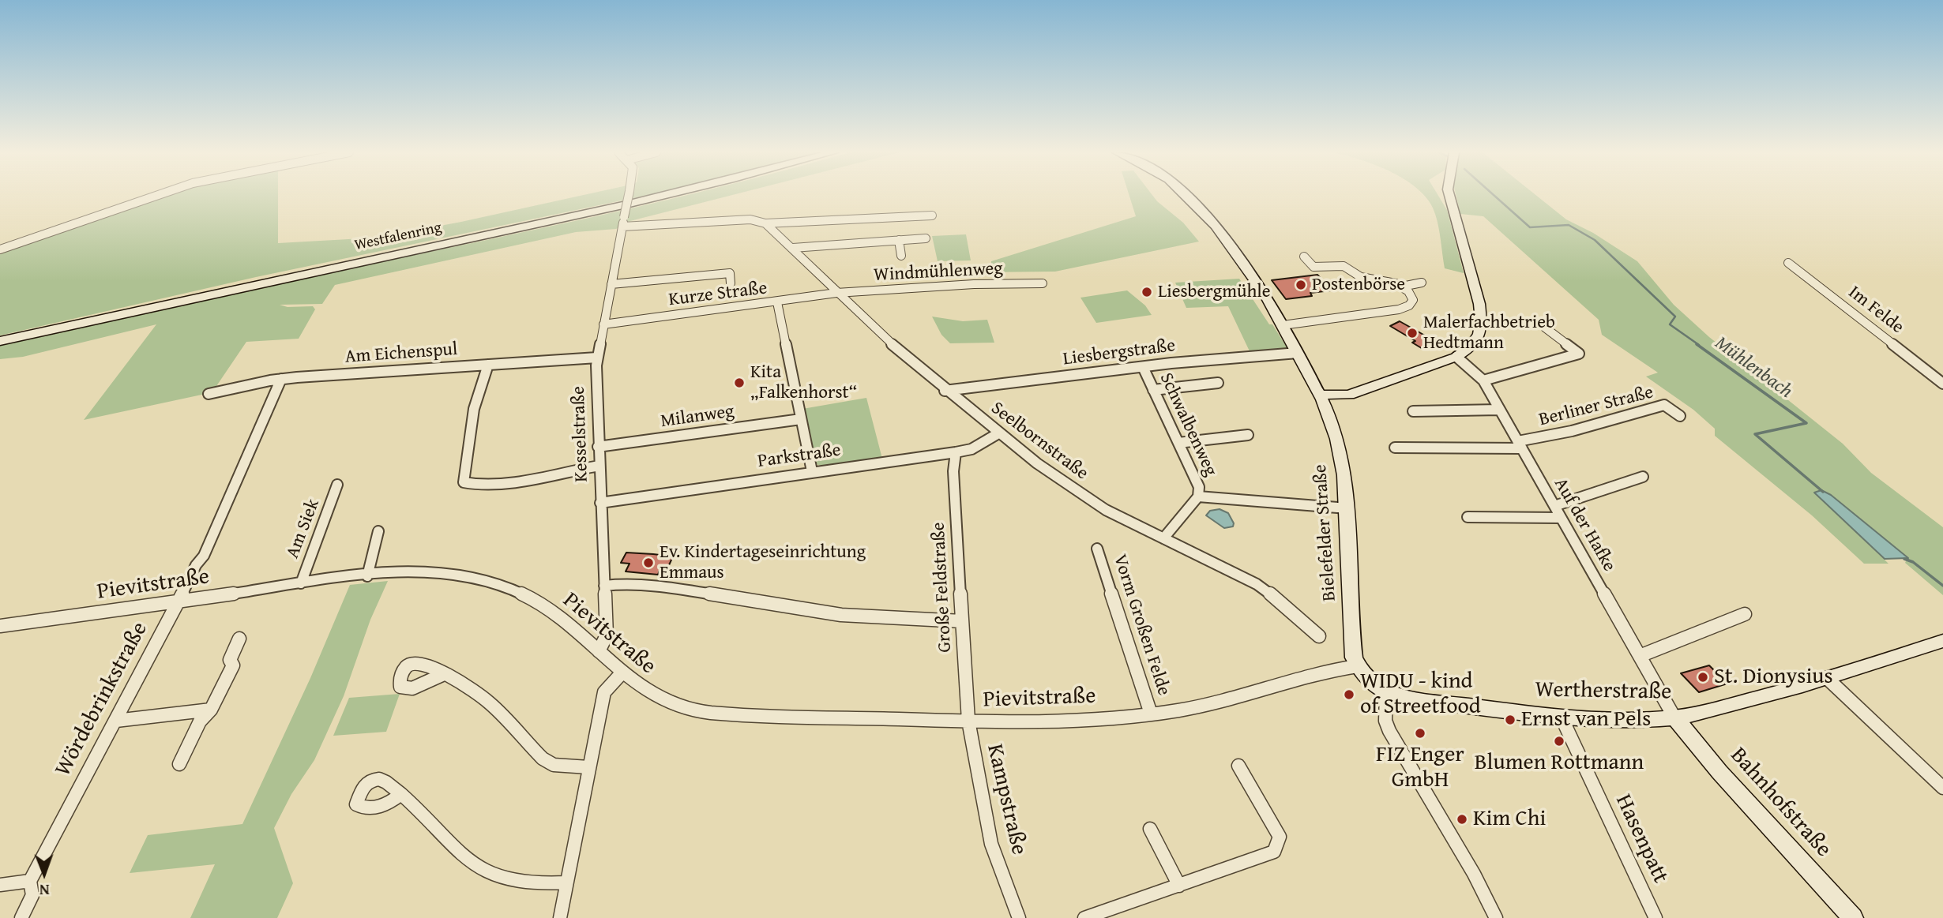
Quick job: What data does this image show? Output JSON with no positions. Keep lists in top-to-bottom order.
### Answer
{
  "streets": {
    "main road": [
      "Westfalenring",
      "Bielefelder Straße",
      "Wertherstraße",
      "Bahnhofstraße"
    ],
    "street": [
      "Windmühlenweg",
      "Kurze Straße",
      "Im Felde",
      "Liesbergstraße",
      "Am Eichenspul",
      "Berliner Straße",
      "Milanweg",
      "Schwalbenweg",
      "Kesselstraße",
      "Seelbornstraße",
      "Parkstraße",
      "Auf der Hafke",
      "Am Siek",
      "Pievitstraße",
      "Große Feldstraße",
      "Vorm Großen Felde",
      "Wördebrinkstraße",
      "Kampstraße",
      "Hasenpatt"
    ]
  },
  "crossings": [
    ["Windmühlenweg", "Kurze Straße"],
    ["Windmühlenweg", "Seelbornstraße"],
    ["Kurze Straße", "Kesselstraße"],
    ["Kurze Straße", "Seelbornstraße"],
    ["Liesbergstraße", "Schwalbenweg"],
    ["Liesbergstraße", "Seelbornstraße"],
    ["Liesbergstraße", "Bielefelder Straße"],
    ["Am Eichenspul", "Kesselstraße"],
    ["Am Eichenspul", "Wördebrinkstraße"],
    ["Berliner Straße", "Auf der Hafke"],
    ["Milanweg", "Kesselstraße"],
    ["Kesselstraße", "Parkstraße"],
    ["Kesselstraße", "Pievitstraße"],
    ["Seelbornstraße", "Parkstraße"],
    ["Parkstraße", "Große Feldstraße"],
    ["Auf der Hafke", "Wertherstraße"],
    ["Auf der Hafke", "Bahnhofstraße"],
    ["Am Siek", "Pievitstraße"],
    ["Bielefelder Straße", "Pievitstraße"],
    ["Pievitstraße", "Große Feldstraße"],
    ["Pievitstraße", "Vorm Großen Felde"],
    ["Pievitstraße", "Wördebrinkstraße"],
    ["Pievitstraße", "Kampstraße"],
    ["Große Feldstraße", "Kampstraße"],
    ["Wertherstraße", "Bahnhofstraße"],
    ["Wertherstraße", "Hasenpatt"]
  ],
  "water": ["Mühlenbach"],
  "places": [
    "Postenbörse",
    "Liesbergmühle",
    "Malerfachbetrieb Hedtmann",
    "Kita „Falkenhorst“",
    "Ev. Kindertageseinrichtung Emmaus",
    "St. Dionysius",
    "WIDU - kind of Streetfood",
    "Ernst van Pels",
    "FIZ Enger GmbH",
    "Blumen Rottmann",
    "Kim Chi"
  ],
  "north": "bottom"
}
